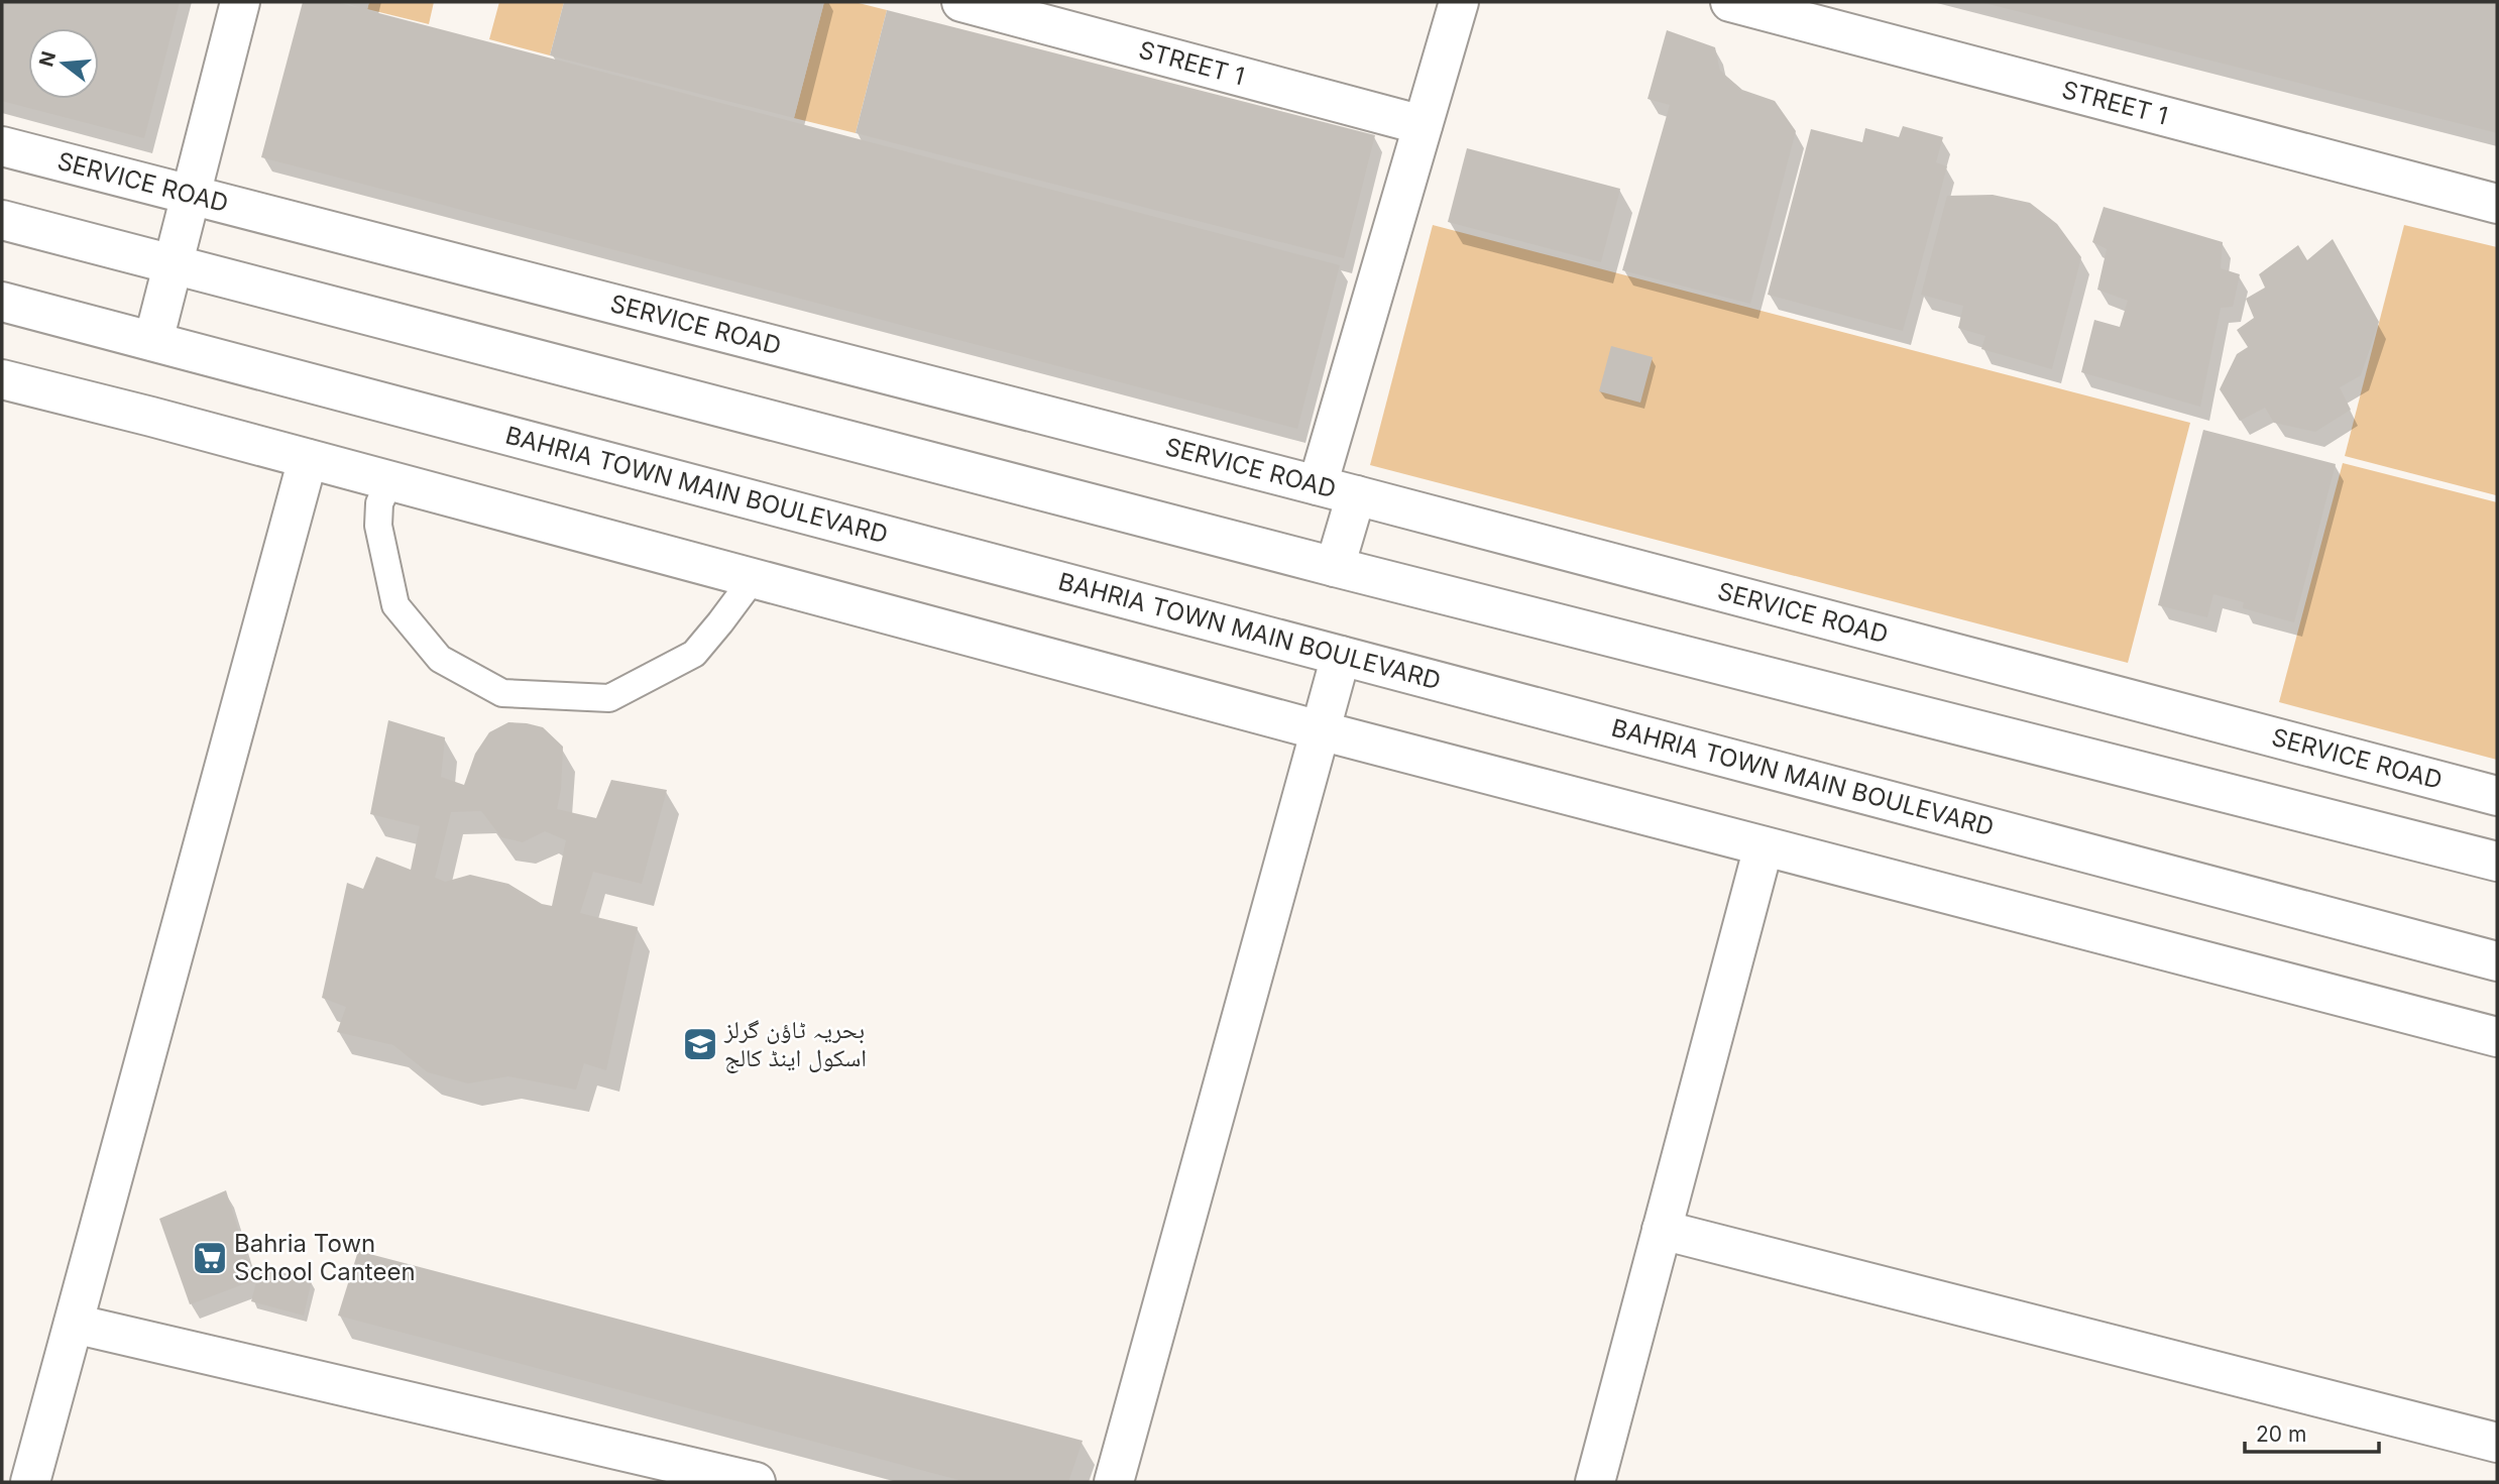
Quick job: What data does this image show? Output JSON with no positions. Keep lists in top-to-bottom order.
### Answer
{
  "streets": {
    "street": ["STREET 1", "SERVICE ROAD", "BAHRIA TOWN MAIN BOULEVARD"]
  },
  "places": {
    "school or university": ["بحریہ ٹاؤن گرلز اسکول اینڈ کالج"],
    "supermarket": ["Bahria Town School Canteen"]
  },
  "scale_bar": "20 m",
  "north": "left"
}
